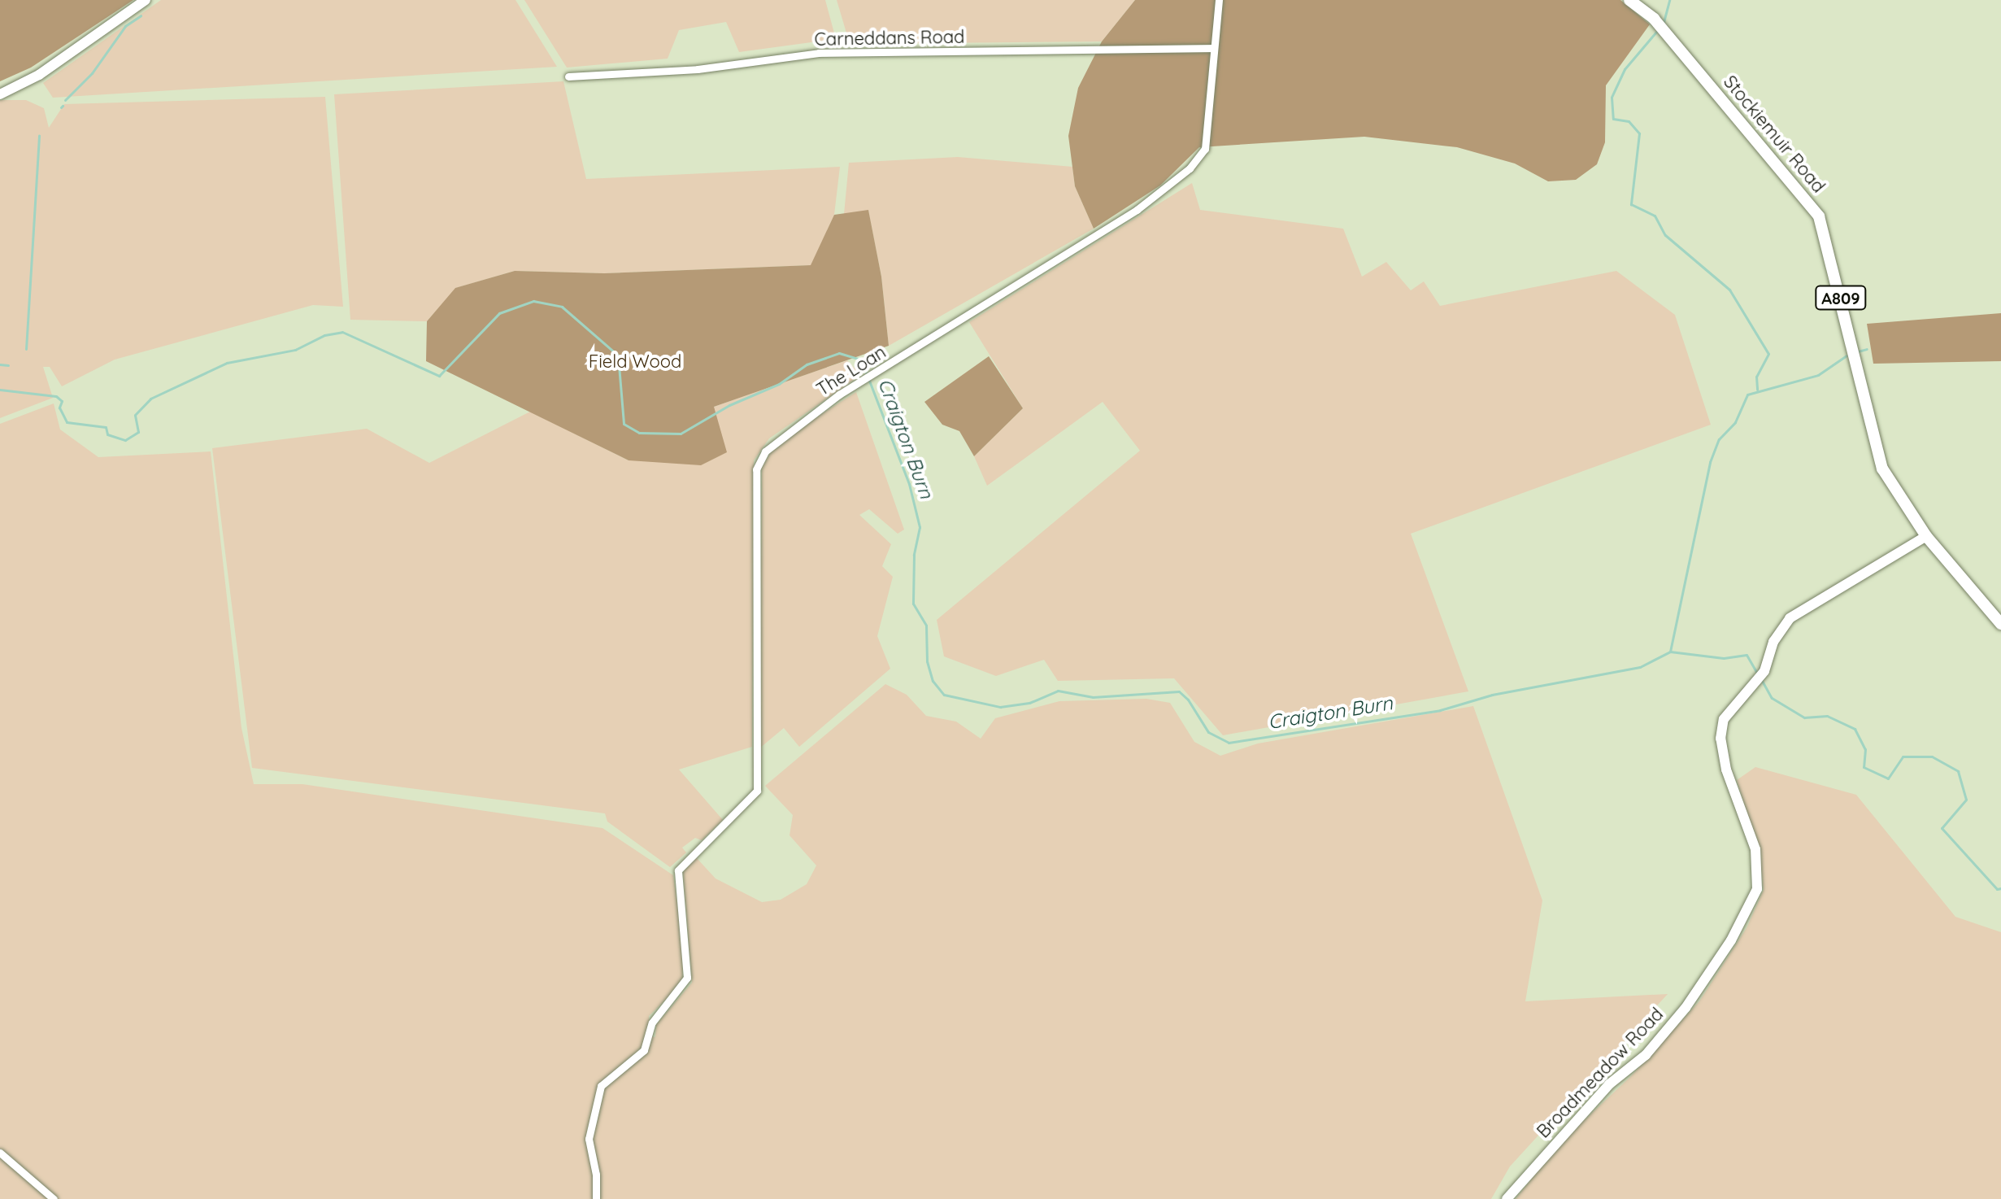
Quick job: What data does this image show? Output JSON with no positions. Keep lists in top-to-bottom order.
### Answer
{
  "streets": {
    "main road": ["Stockiemuir Road", "A809"],
    "street": ["Carneddans Road", "The Loan", "Broadmeadow Road"]
  },
  "crossings": [
    ["Carneddans Road", "The Loan"],
    ["Stockiemuir Road", "Broadmeadow Road"]
  ],
  "water": ["Craigton Burn"],
  "parks": ["Field Wood"]
}
